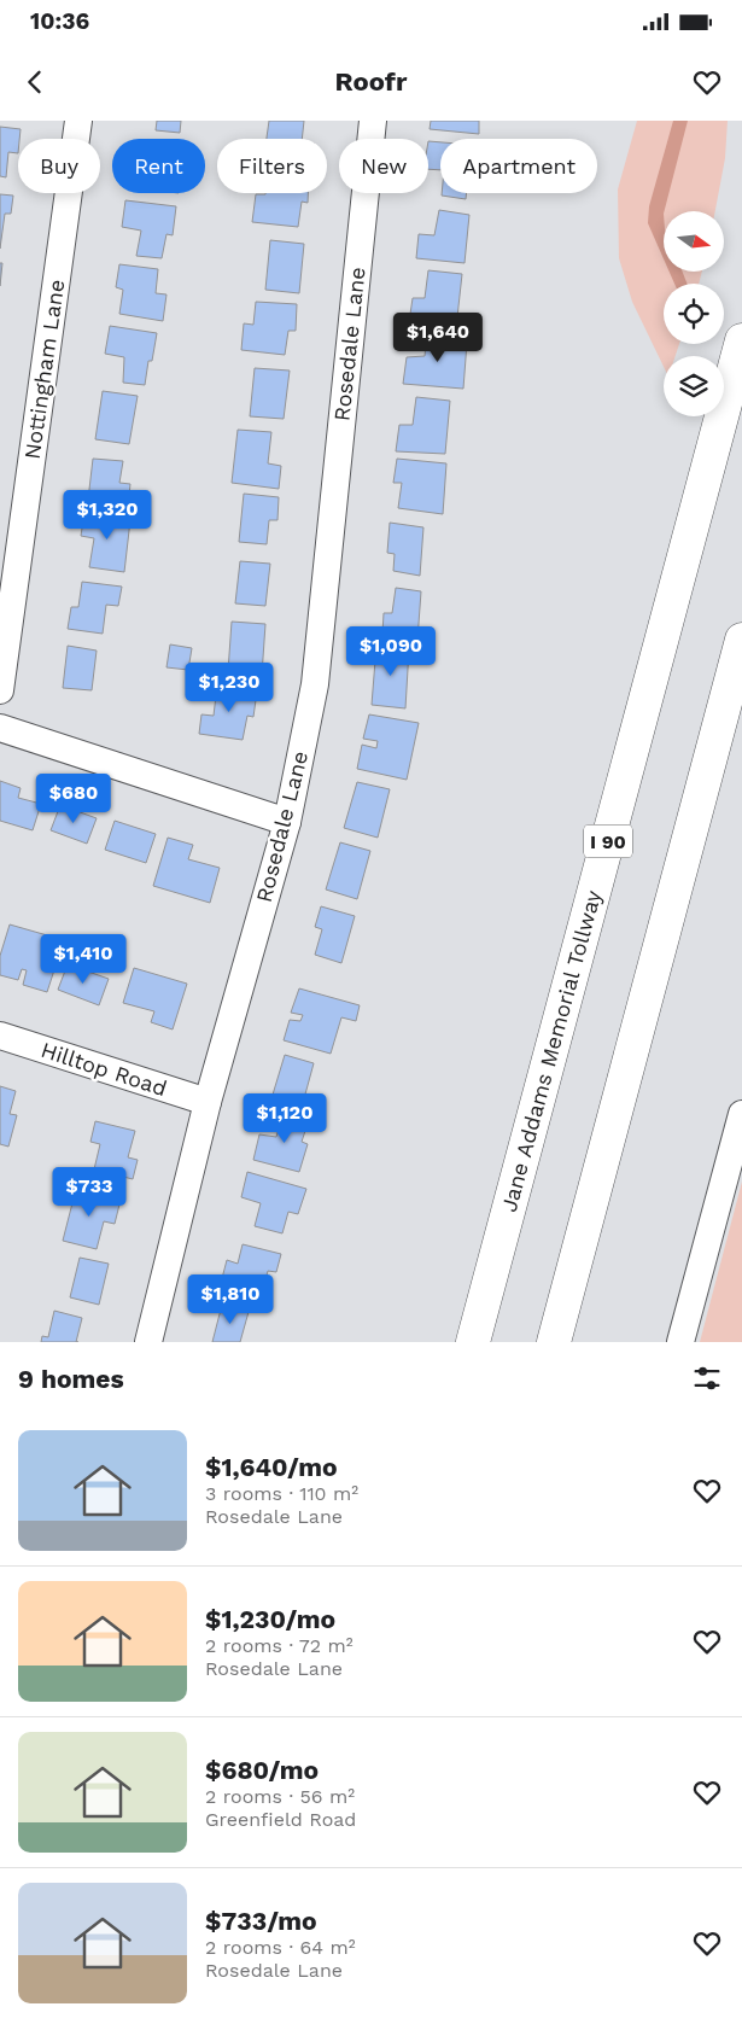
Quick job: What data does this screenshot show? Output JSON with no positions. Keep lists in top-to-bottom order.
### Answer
{
  "streets": {
    "highway": ["I 90", "Jane Addams Memorial Tollway"],
    "street": ["Rosedale Lane", "Nottingham Lane", "Hilltop Road"]
  },
  "crossings": [
    ["Rosedale Lane", "Hilltop Road"]
  ],
  "north": "right",
  "page": {
    "status": "10:36",
    "header": "Roofr",
    "chip": [
      "Buy",
      "Rent",
      "Filters",
      "New",
      "Apartment"
    ],
    "price": [
      "$1,640",
      "$1,320",
      "$1,090",
      "$1,230",
      "$680",
      "$1,410",
      "$1,120",
      "$733",
      "$1,810"
    ],
    "heading": "9 homes",
    "list": [
      {
        "name": "$1,640/mo",
        "note": "3 rooms · 110 m² · Rosedale Lane"
      },
      {
        "name": "$1,230/mo",
        "note": "2 rooms · 72 m² · Rosedale Lane"
      },
      {
        "name": "$680/mo",
        "note": "2 rooms · 56 m² · Greenfield Road"
      },
      {
        "name": "$733/mo",
        "note": "2 rooms · 64 m² · Rosedale Lane"
      }
    ]
  }
}
